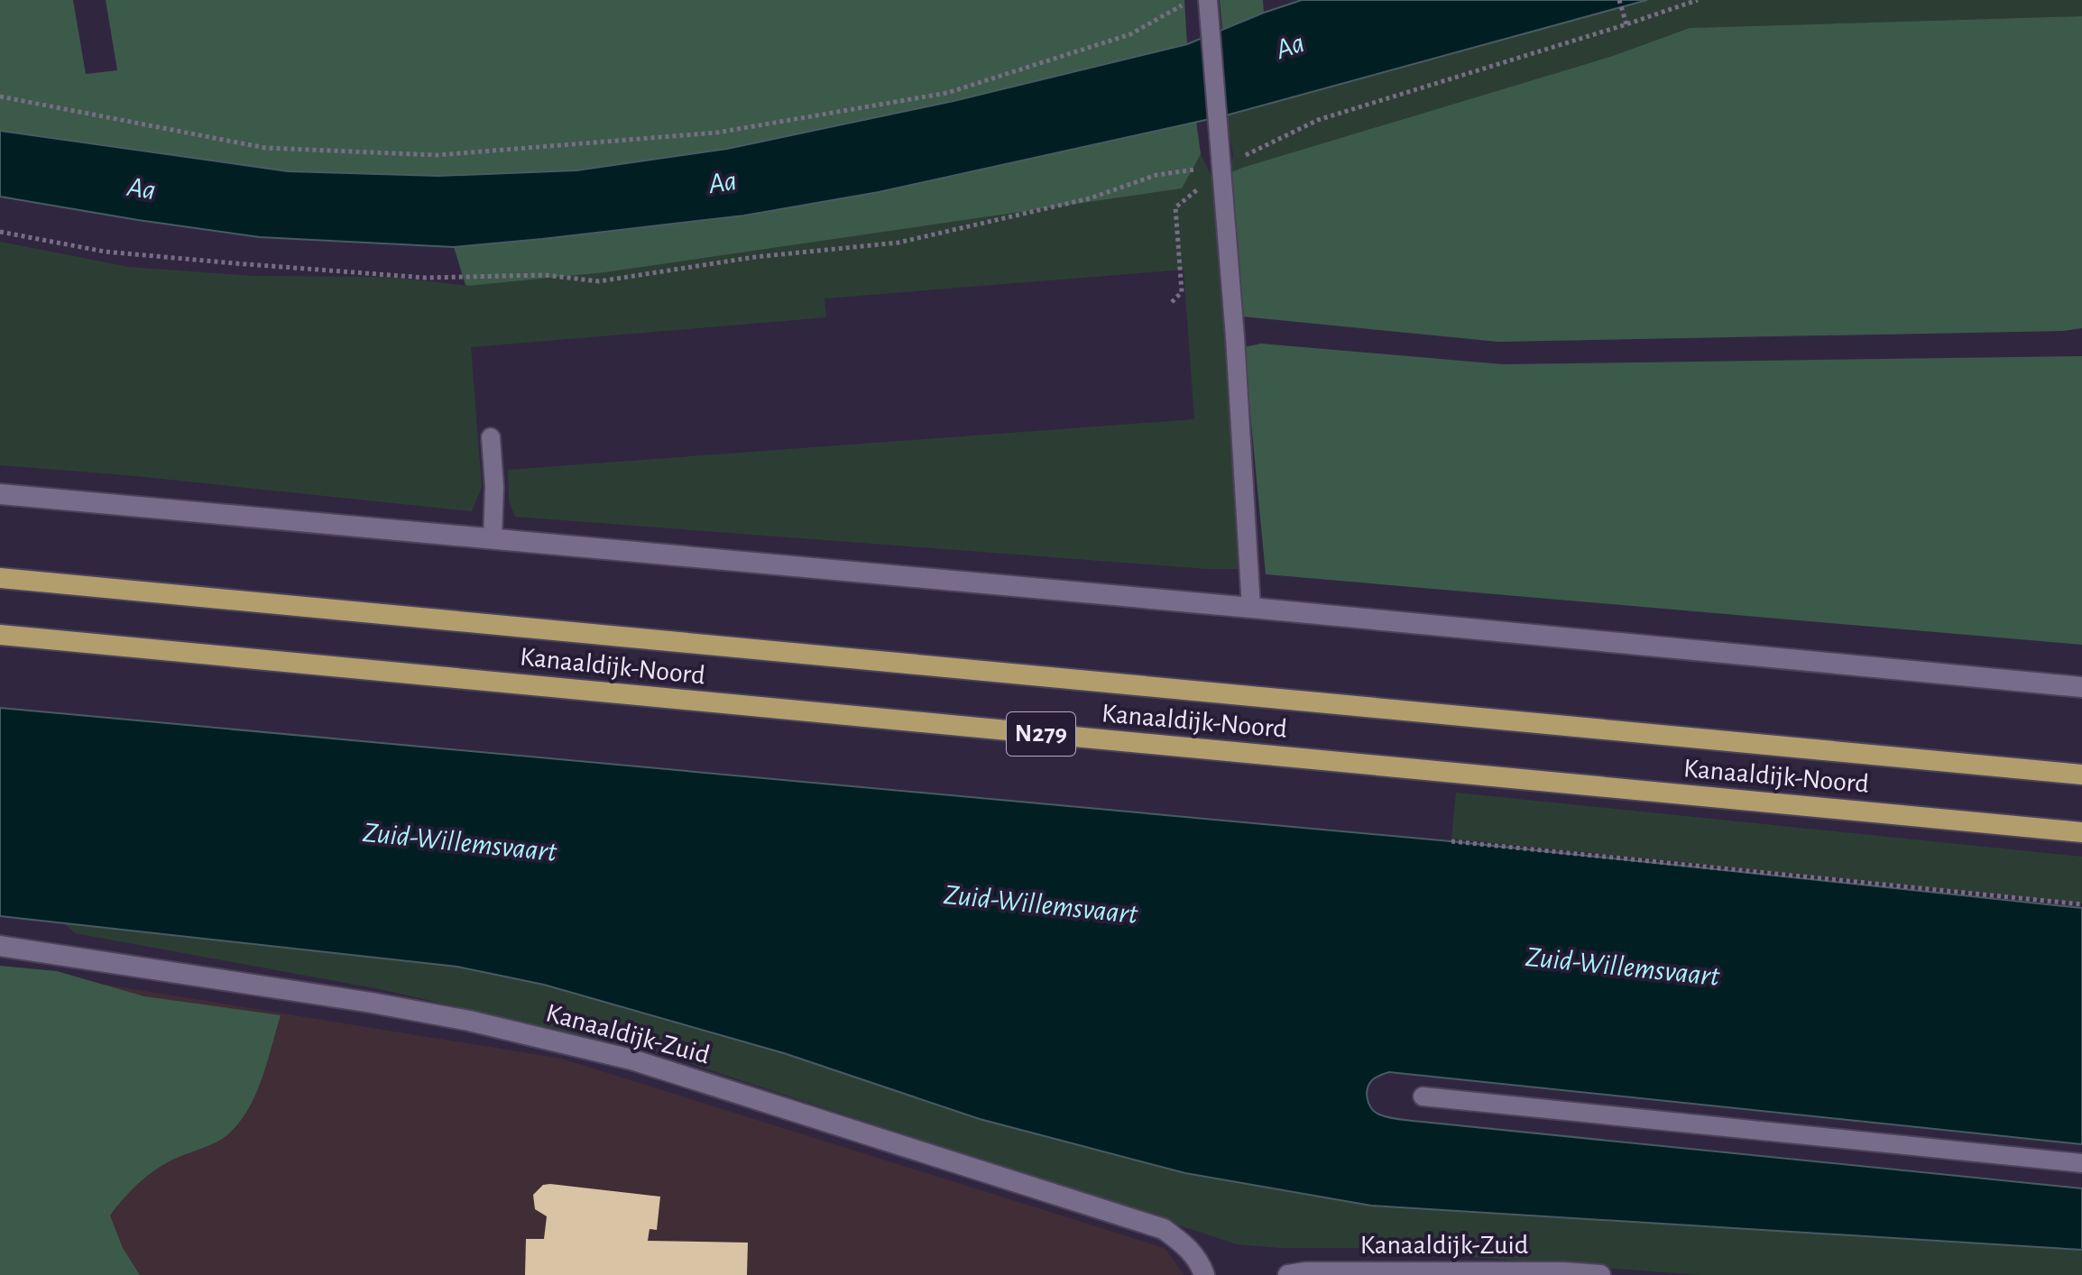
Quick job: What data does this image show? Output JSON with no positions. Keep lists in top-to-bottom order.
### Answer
{
  "streets": {
    "highway": ["Kanaaldijk-Noord", "N279"],
    "street": ["Kanaaldijk-Zuid"]
  },
  "water": ["Aa", "Zuid-Willemsvaart"]
}
